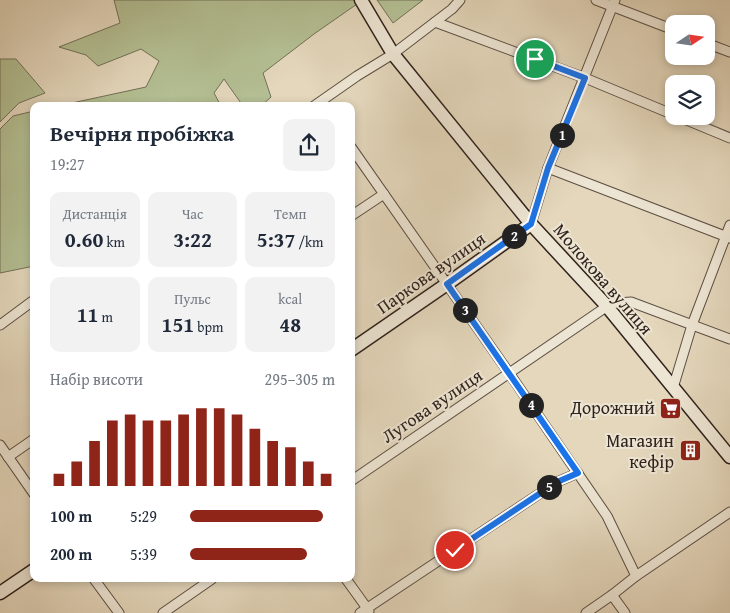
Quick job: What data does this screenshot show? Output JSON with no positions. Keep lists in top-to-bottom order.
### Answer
{
  "streets": {
    "street": ["Паркова вулиця", "Молокова вулиця", "Лугова вулиця"]
  },
  "crossings": [
    ["Паркова вулиця", "Молокова вулиця"],
    ["Молокова вулиця", "Лугова вулиця"]
  ],
  "places": {
    "supermarket": ["Дорожний"],
    "building": ["Магазин кефір"]
  },
  "north": "right",
  "page": {
    "heading": ["Вечірня пробіжка", "19:27"],
    "pins": [
      "1",
      "2",
      "3",
      "4",
      "5"
    ],
    "stats": [
      ["Дистанція", "0.60 km"],
      ["Час", "3:22"],
      ["Темп", "5:37 /km"],
      ["11 m"],
      ["Пульс", "151 bpm"],
      ["kcal", "48"]
    ],
    "chart": ["Набір висоти", "295–305 m"],
    "list": [
      {
        "name": "100 m",
        "note": "5:29"
      },
      {
        "name": "200 m",
        "note": "5:39"
      }
    ]
  }
}
